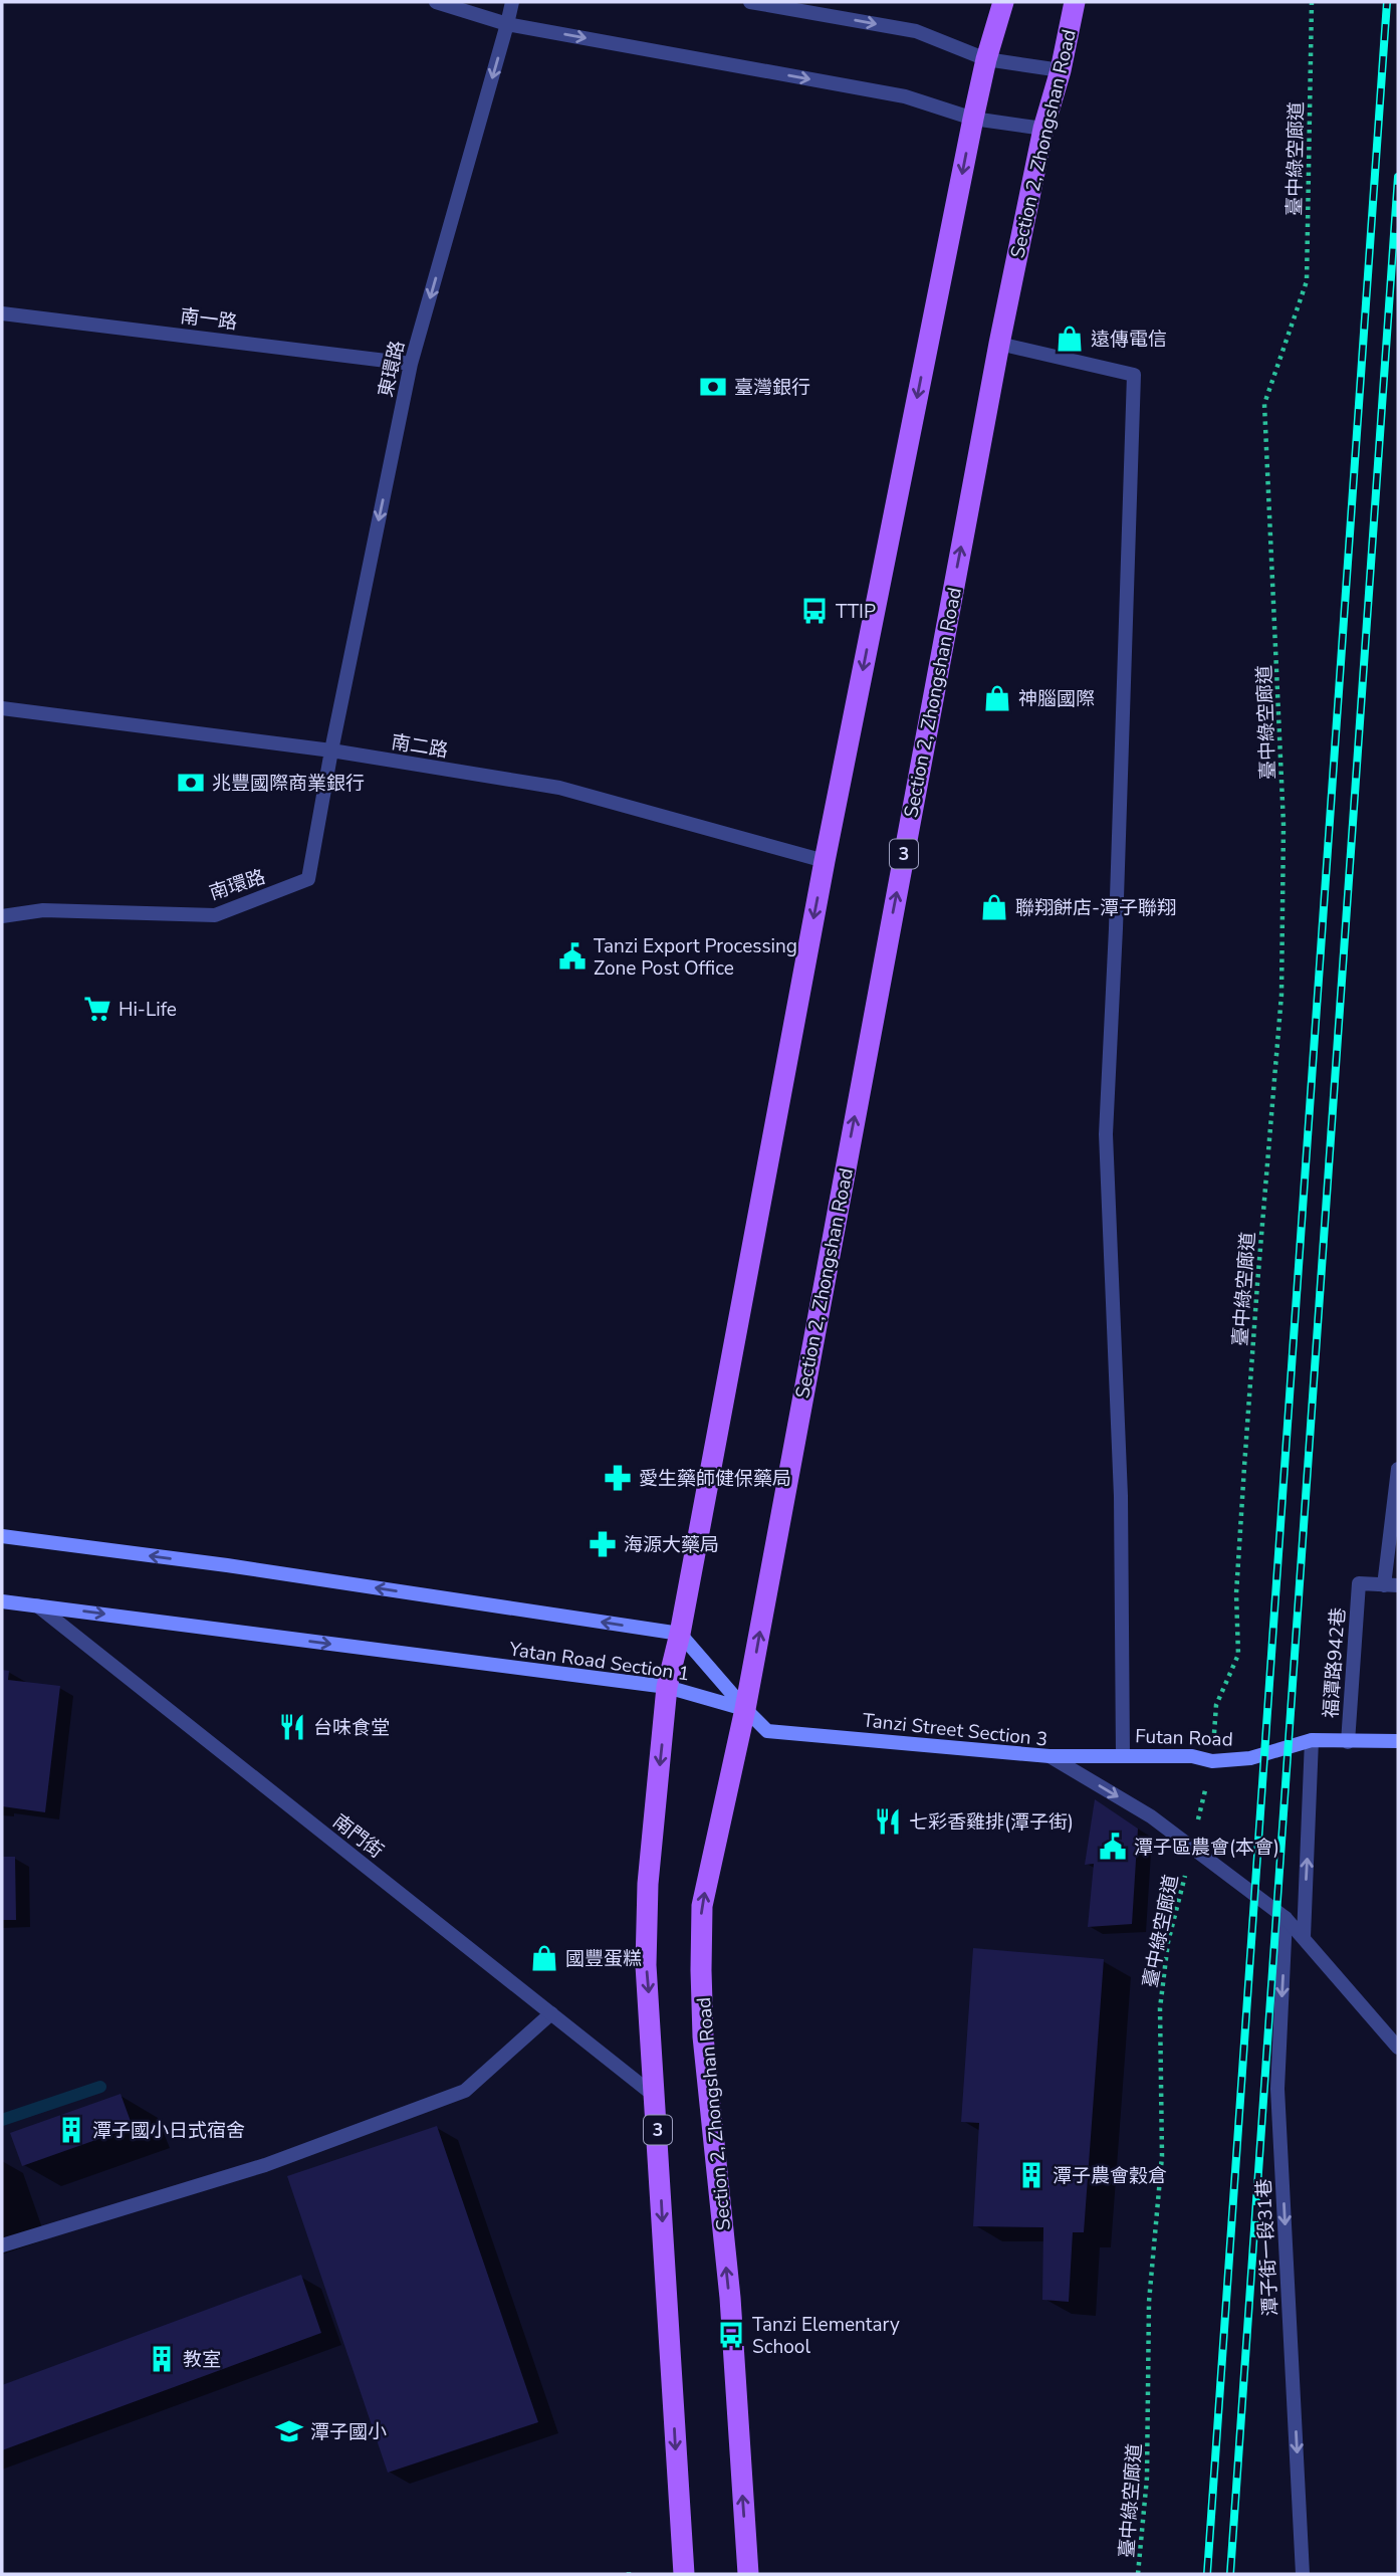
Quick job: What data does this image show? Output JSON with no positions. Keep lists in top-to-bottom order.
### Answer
{
  "streets": {
    "main road": ["Section 2, Zhongshan Road", "3"],
    "street": [
      "南一路",
      "東環路",
      "南二路",
      "南環路",
      "Yatan Road Section 1",
      "福潭路942巷",
      "Tanzi Street Section 3",
      "Futan Road",
      "南門街",
      "潭子街一段31巷"
    ],
    "path": ["臺中綠空廊道"]
  },
  "crossings": [
    ["Section 2, Zhongshan Road", "Yatan Road Section 1"],
    ["Section 2, Zhongshan Road", "Tanzi Street Section 3"],
    ["臺中綠空廊道", "Tanzi Street Section 3"],
    ["臺中綠空廊道", "Futan Road"],
    ["南一路", "東環路"],
    ["東環路", "南二路"],
    ["東環路", "南環路"],
    ["南二路", "3"],
    ["南二路", "南環路"],
    ["3", "Yatan Road Section 1"],
    ["3", "南門街"],
    ["Yatan Road Section 1", "Tanzi Street Section 3"],
    ["Yatan Road Section 1", "南門街"],
    ["福潭路942巷", "Futan Road"],
    ["Tanzi Street Section 3", "Futan Road"],
    ["Tanzi Street Section 3", "潭子街一段31巷"]
  ],
  "one_way": ["東環路", "潭子街一段31巷"],
  "places": {
    "shop": [
      "遠傳電信",
      "神腦國際",
      "聯翔餅店-潭子聯翔",
      "國豐蛋糕"
    ],
    "bank": ["臺灣銀行", "兆豐國際商業銀行"],
    "bus stop": ["TTIP", "Tanzi Elementary School"],
    "public building": ["Tanzi Export Processing Zone Post Office", "潭子區農會(本會)"],
    "supermarket": ["Hi-Life"],
    "pharmacy": ["愛生藥師健保藥局", "海源大藥局"],
    "restaurant": ["台味食堂", "七彩香雞排(潭子街)"],
    "building": ["潭子國小日式宿舍", "潭子農會穀倉", "教室"],
    "school or university": ["潭子國小"]
  }
}
